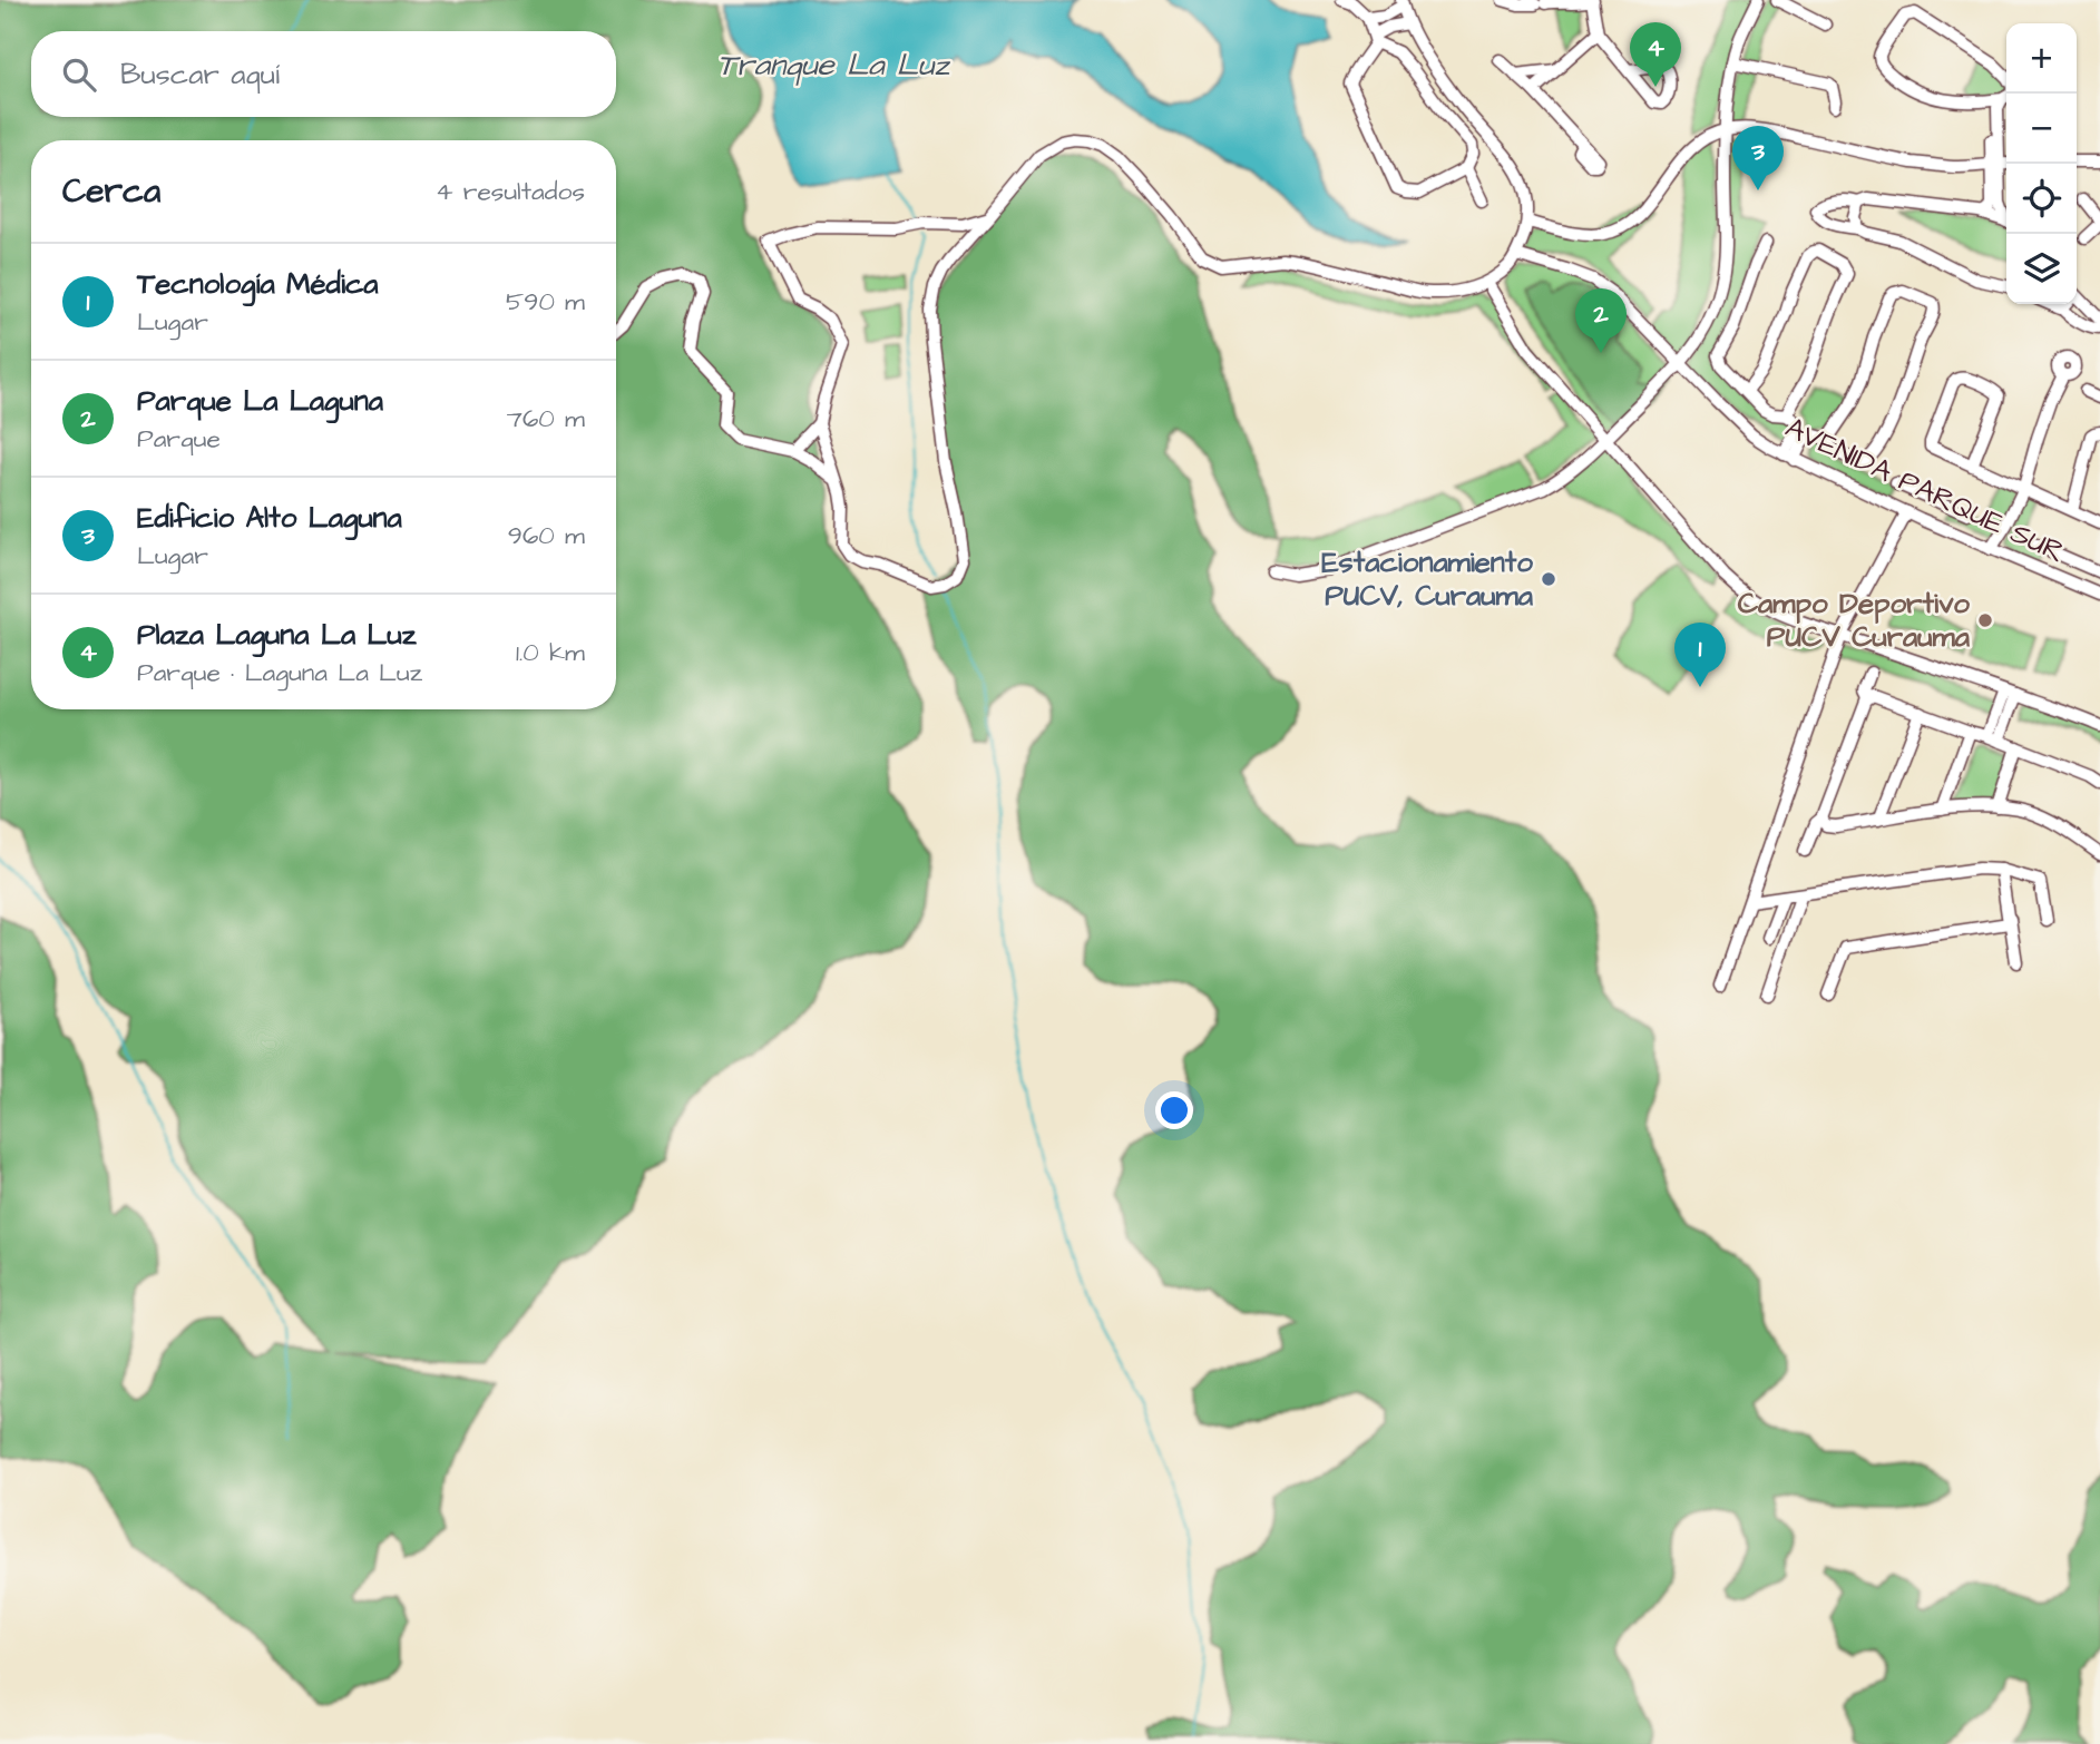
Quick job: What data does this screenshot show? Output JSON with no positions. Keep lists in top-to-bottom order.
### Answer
{
  "streets": {
    "street": ["AVENIDA PARQUE SUR"]
  },
  "water": ["Tranque La Luz"],
  "places": ["Estacionamiento PUCV, Curauma", "Campo Deportivo PUCV Curauma"],
  "page": {
    "pins": [
      "4",
      "3",
      "2",
      "1"
    ],
    "map_buttons": ["+", "−"],
    "search": "Buscar aquí",
    "heading": ["Cerca", "4 resultados"],
    "list": [
      {
        "mark": "1",
        "name": "Tecnología Médica",
        "note": "Lugar",
        "value": "590 m"
      },
      {
        "mark": "2",
        "name": "Parque La Laguna",
        "note": "Parque",
        "value": "760 m"
      },
      {
        "mark": "3",
        "name": "Edificio Alto Laguna",
        "note": "Lugar",
        "value": "960 m"
      },
      {
        "mark": "4",
        "name": "Plaza Laguna La Luz",
        "note": "Parque · Laguna La Luz",
        "value": "1.0 km"
      }
    ]
  }
}
